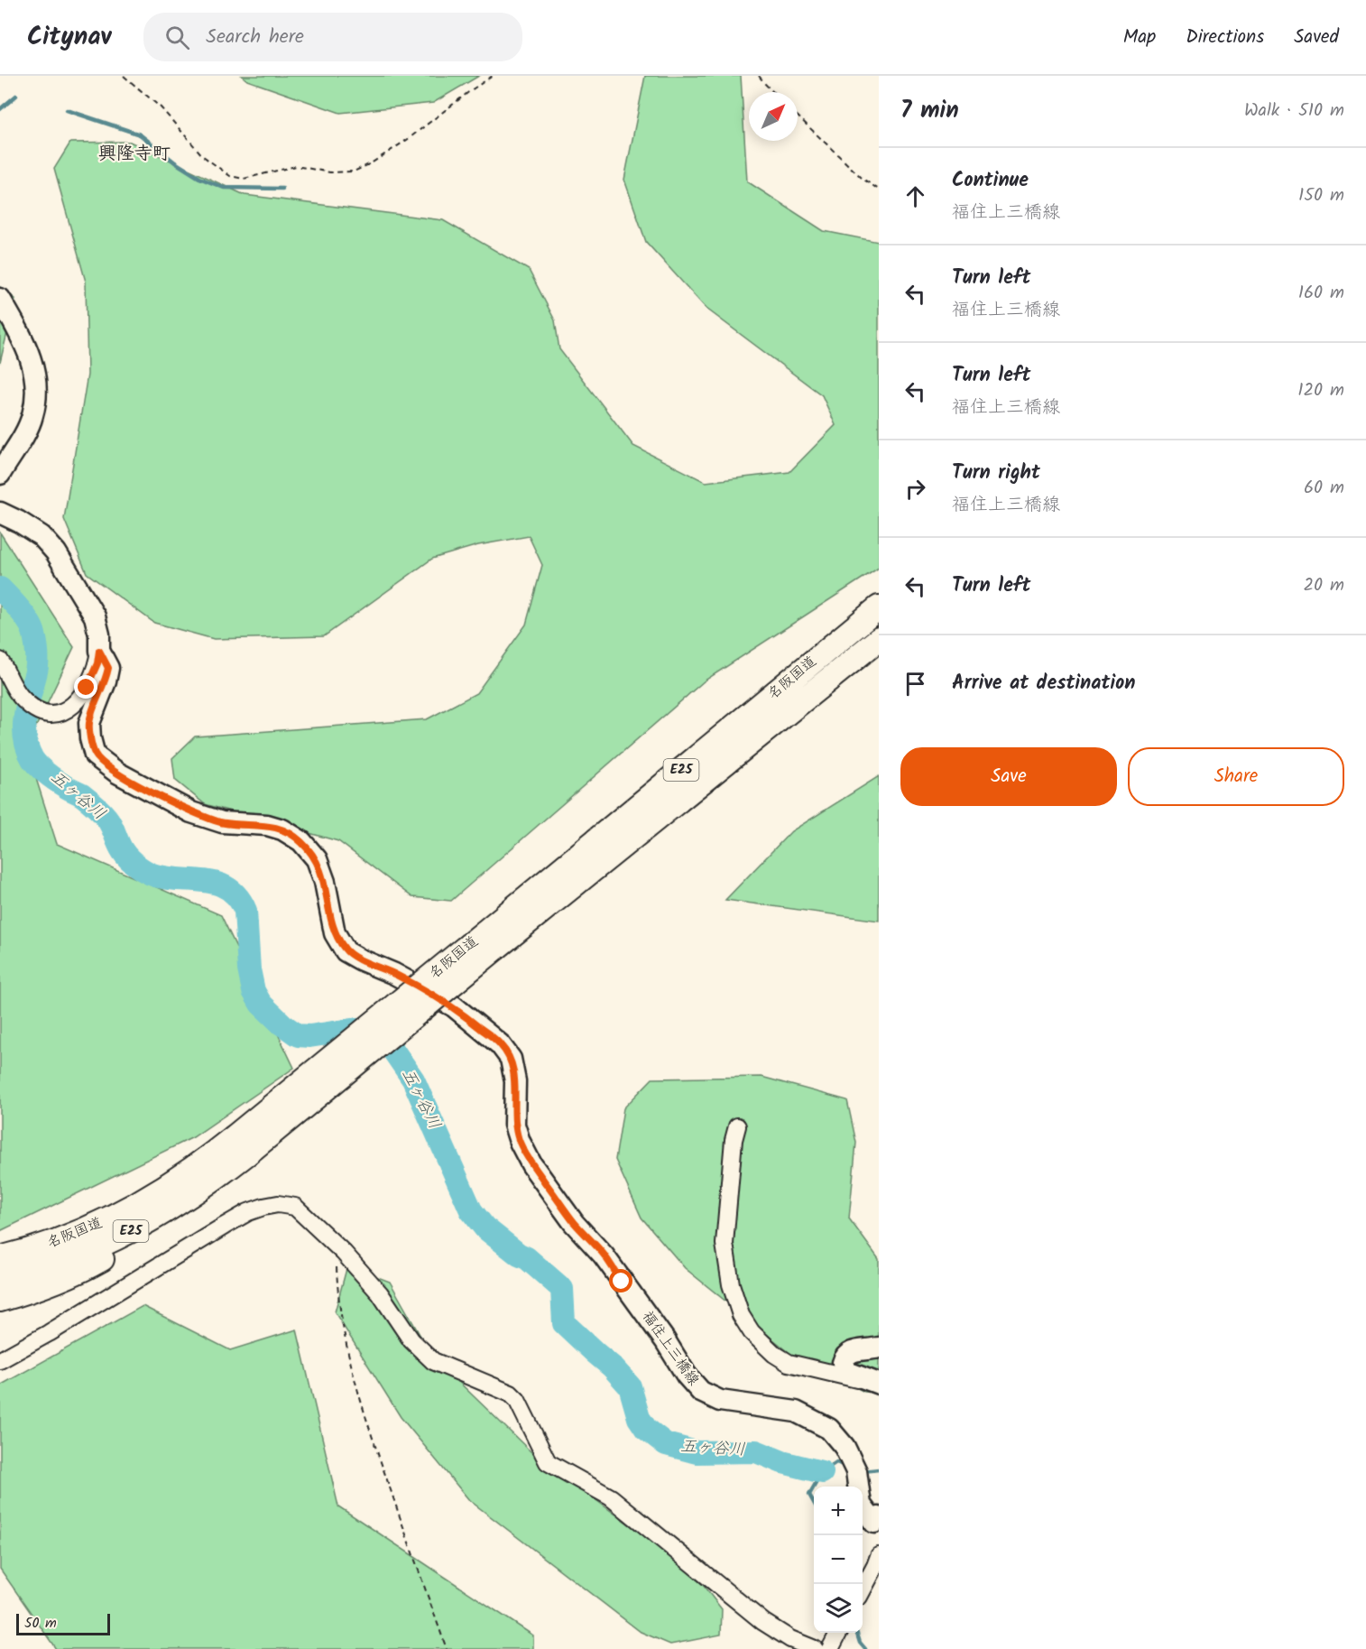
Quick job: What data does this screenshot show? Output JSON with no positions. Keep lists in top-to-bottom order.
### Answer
{
  "streets": {
    "highway": ["名阪国道", "E25"],
    "main road": ["福住上三橋線"]
  },
  "districts": ["興隆寺町"],
  "water": ["五ヶ谷川"],
  "scale_bar": "50 m",
  "north": "top right",
  "page": {
    "header": "Citynav",
    "search": "Search here",
    "nav": ["Map", "Directions", "Saved"],
    "heading": ["7 min", "Walk · 510 m"],
    "list": [
      ["Continue", "福住上三橋線", "150 m"],
      ["Turn left", "福住上三橋線", "160 m"],
      ["Turn left", "福住上三橋線", "120 m"],
      ["Turn right", "福住上三橋線", "60 m"],
      ["Turn left", "20 m"],
      "Arrive at destination"
    ],
    "buttons": ["Save", "Share"],
    "map_buttons": ["+", "−"],
    "scale": "50 m"
  }
}
